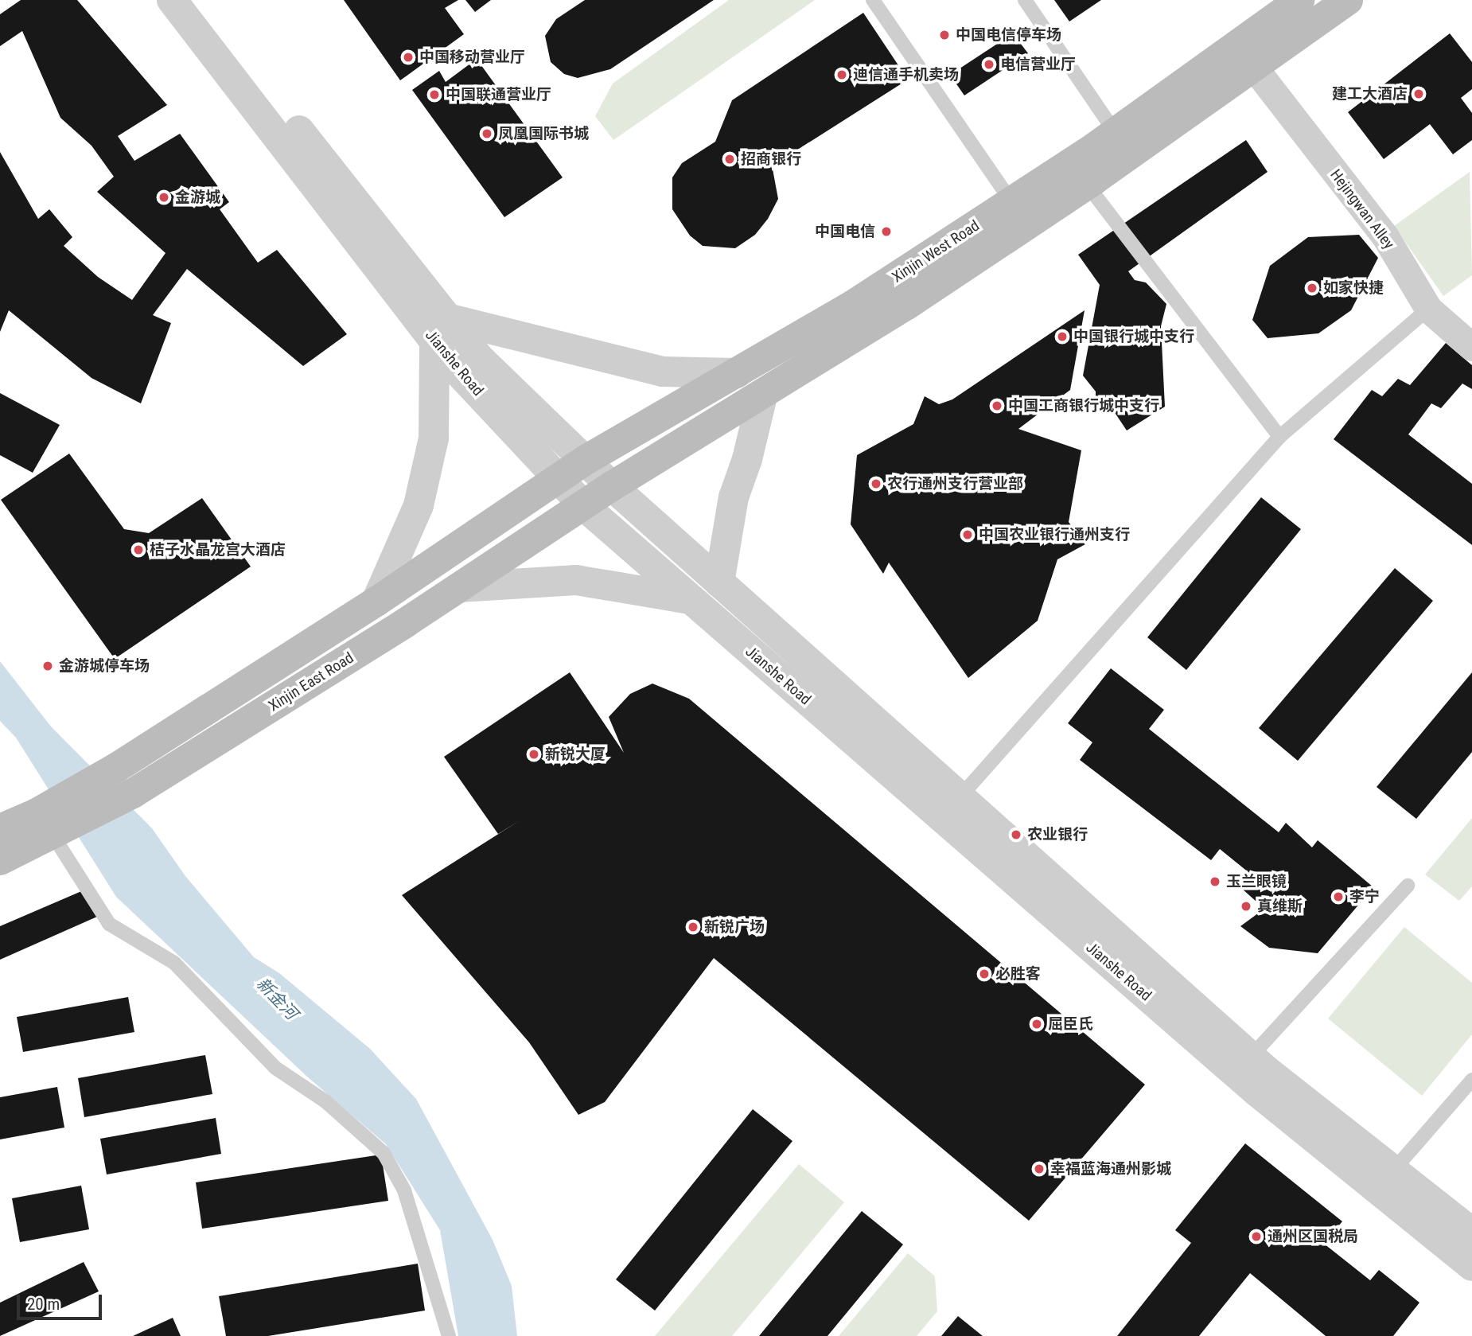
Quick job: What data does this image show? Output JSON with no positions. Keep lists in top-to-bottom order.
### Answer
{
  "streets": {
    "main road": ["Xinjin West Road", "Xinjin East Road"],
    "street": ["Hejingwan Alley", "Jianshe Road"]
  },
  "crossings": [
    ["Hejingwan Alley", "Xinjin West Road"],
    ["Xinjin West Road", "Jianshe Road"],
    ["Xinjin West Road", "Xinjin East Road"],
    ["Jianshe Road", "Xinjin East Road"]
  ],
  "water": ["新金河"],
  "places": [
    "中国电信停车场",
    "中国移动营业厅",
    "电信营业厅",
    "迪信通手机卖场",
    "建工大酒店",
    "中国联通营业厅",
    "凤凰国际书城",
    "招商银行",
    "金游城",
    "中国电信",
    "如家快捷",
    "中国银行城中支行",
    "中国工商银行城中支行",
    "农行通州支行营业部",
    "中国农业银行通州支行",
    "桔子水晶龙宫大酒店",
    "金游城停车场",
    "新锐大厦",
    "农业银行",
    "玉兰眼镜",
    "李宁",
    "真维斯",
    "新锐广场",
    "必胜客",
    "屈臣氏",
    "幸福蓝海通州影城",
    "通州区国税局"
  ],
  "scale_bar": "20 m"
}
